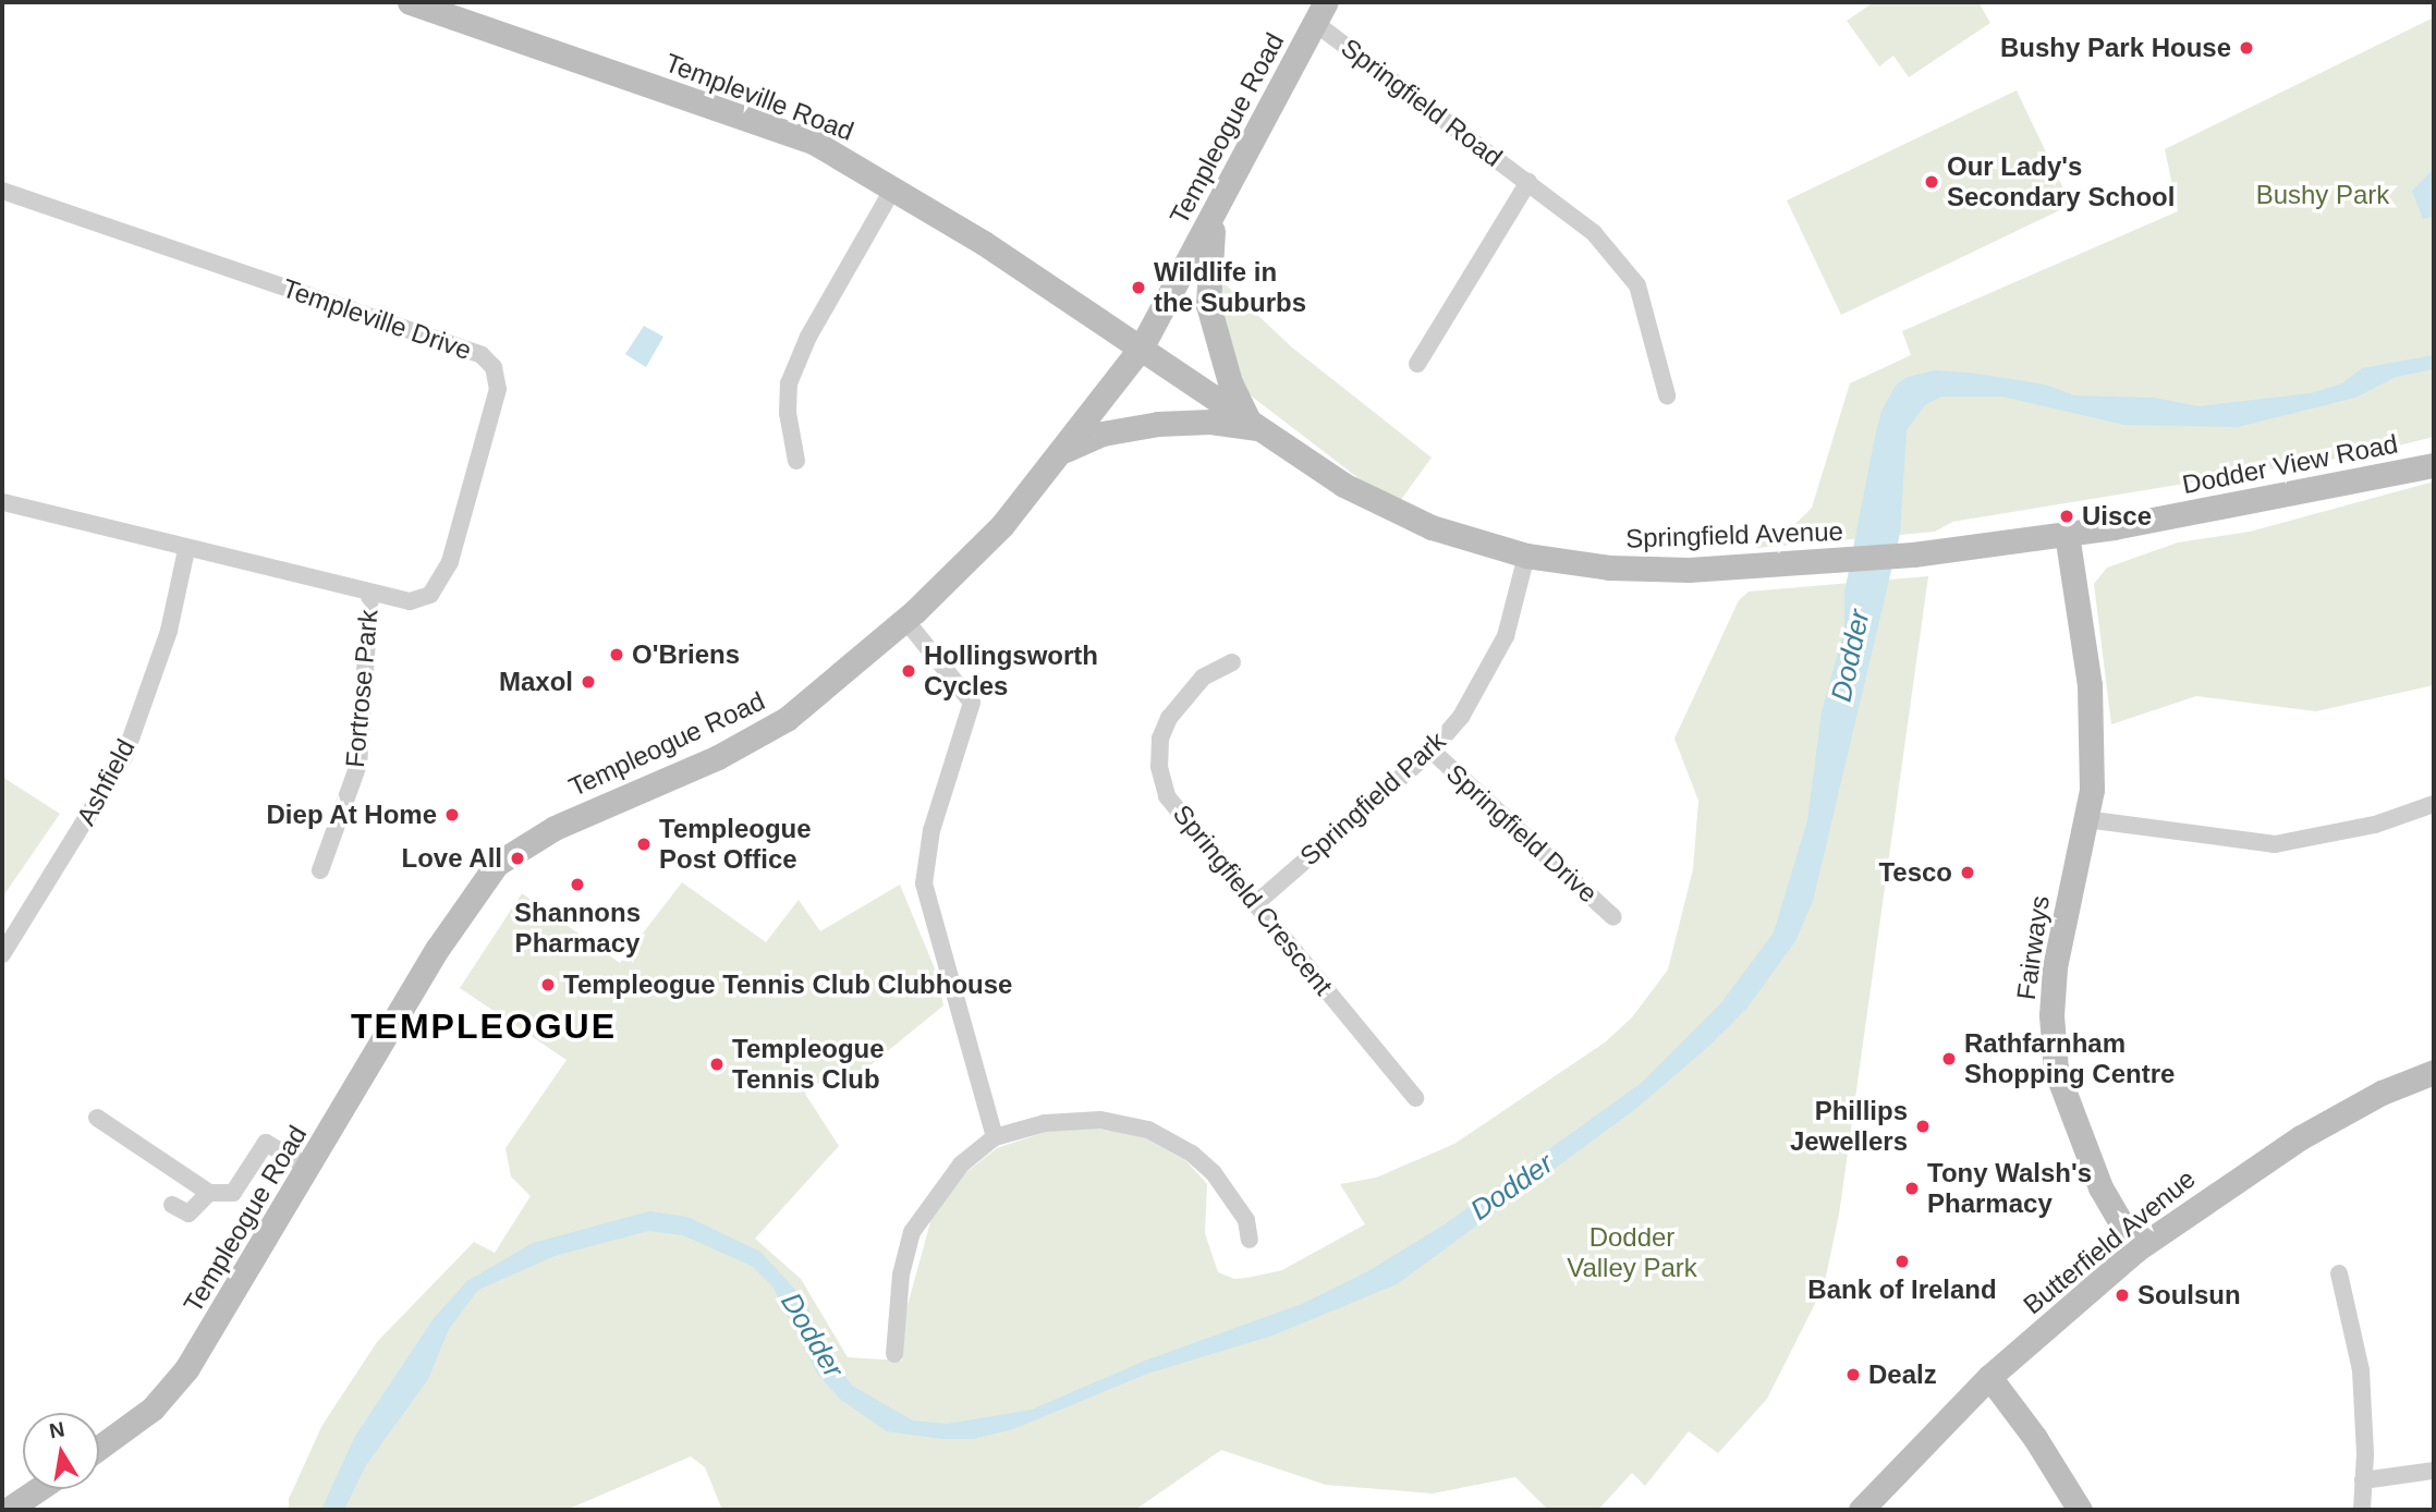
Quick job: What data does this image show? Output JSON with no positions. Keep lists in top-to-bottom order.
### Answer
{
  "streets": {
    "main road": [
      "Templeville Road",
      "Templeogue Road",
      "Dodder View Road",
      "Springfield Avenue",
      "Fairways",
      "Butterfield Avenue"
    ],
    "street": [
      "Springfield Road",
      "Templeville Drive",
      "Fortrose Park",
      "Ashfield",
      "Springfield Park",
      "Springfield Drive",
      "Springfield Crescent"
    ]
  },
  "crossings": [
    ["Templeville Road", "Templeogue Road"],
    ["Templeville Road", "Springfield Avenue"],
    ["Springfield Road", "Templeogue Road"],
    ["Templeogue Road", "Springfield Avenue"],
    ["Templeville Drive", "Fortrose Park"],
    ["Templeville Drive", "Ashfield"],
    ["Dodder View Road", "Springfield Avenue"],
    ["Dodder View Road", "Fairways"],
    ["Springfield Avenue", "Springfield Park"],
    ["Springfield Avenue", "Fairways"],
    ["Springfield Park", "Springfield Drive"],
    ["Springfield Park", "Springfield Crescent"],
    ["Fairways", "Butterfield Avenue"]
  ],
  "districts": ["TEMPLEOGUE"],
  "water": ["Dodder"],
  "parks": ["Bushy Park", "Dodder Valley Park"],
  "places": [
    "Bushy Park House",
    "Our Lady's Secondary School",
    "Wildlife in the Suburbs",
    "Uisce",
    "O'Briens",
    "Hollingsworth Cycles",
    "Maxol",
    "Diep At Home",
    "Templeogue Post Office",
    "Love All",
    "Tesco",
    "Shannons Pharmacy",
    "Templeogue Tennis Club Clubhouse",
    "Rathfarnham Shopping Centre",
    "Templeogue Tennis Club",
    "Phillips Jewellers",
    "Tony Walsh's Pharmacy",
    "Bank of Ireland",
    "Soulsun",
    "Dealz"
  ],
  "north": "top"
}
